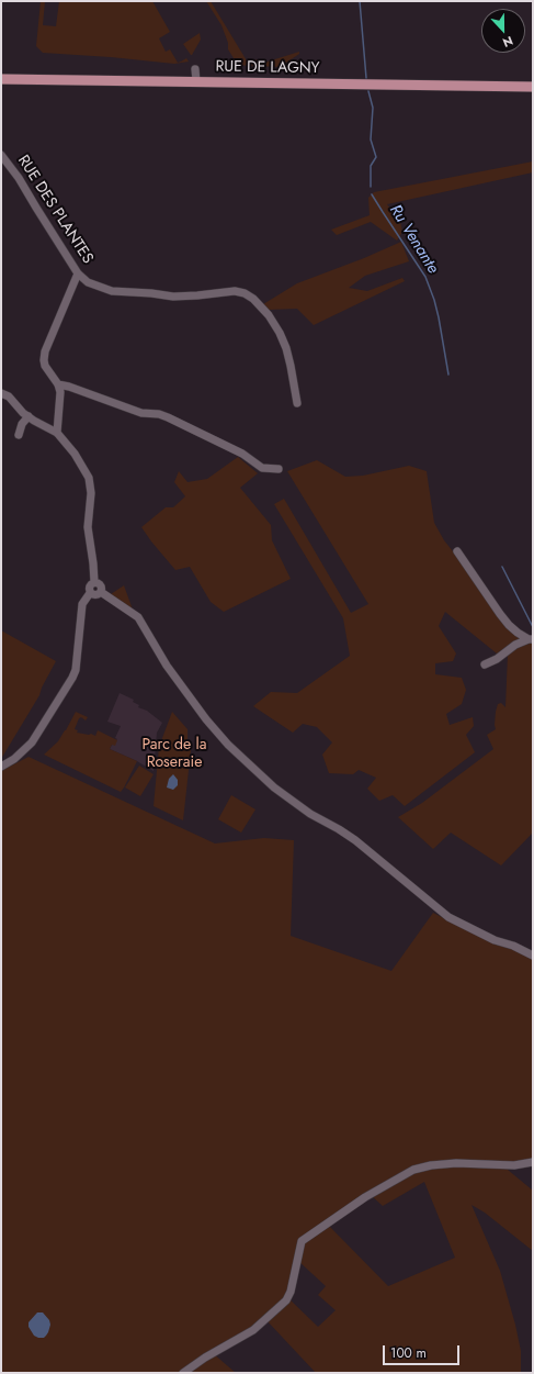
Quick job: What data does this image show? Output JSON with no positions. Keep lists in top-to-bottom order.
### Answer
{
  "streets": {
    "main road": ["RUE DE LAGNY"],
    "street": ["RUE DES PLANTES"]
  },
  "water": ["Ru Venante"],
  "parks": ["Parc de la Roseraie"],
  "scale_bar": "100 m",
  "north": "bottom"
}
